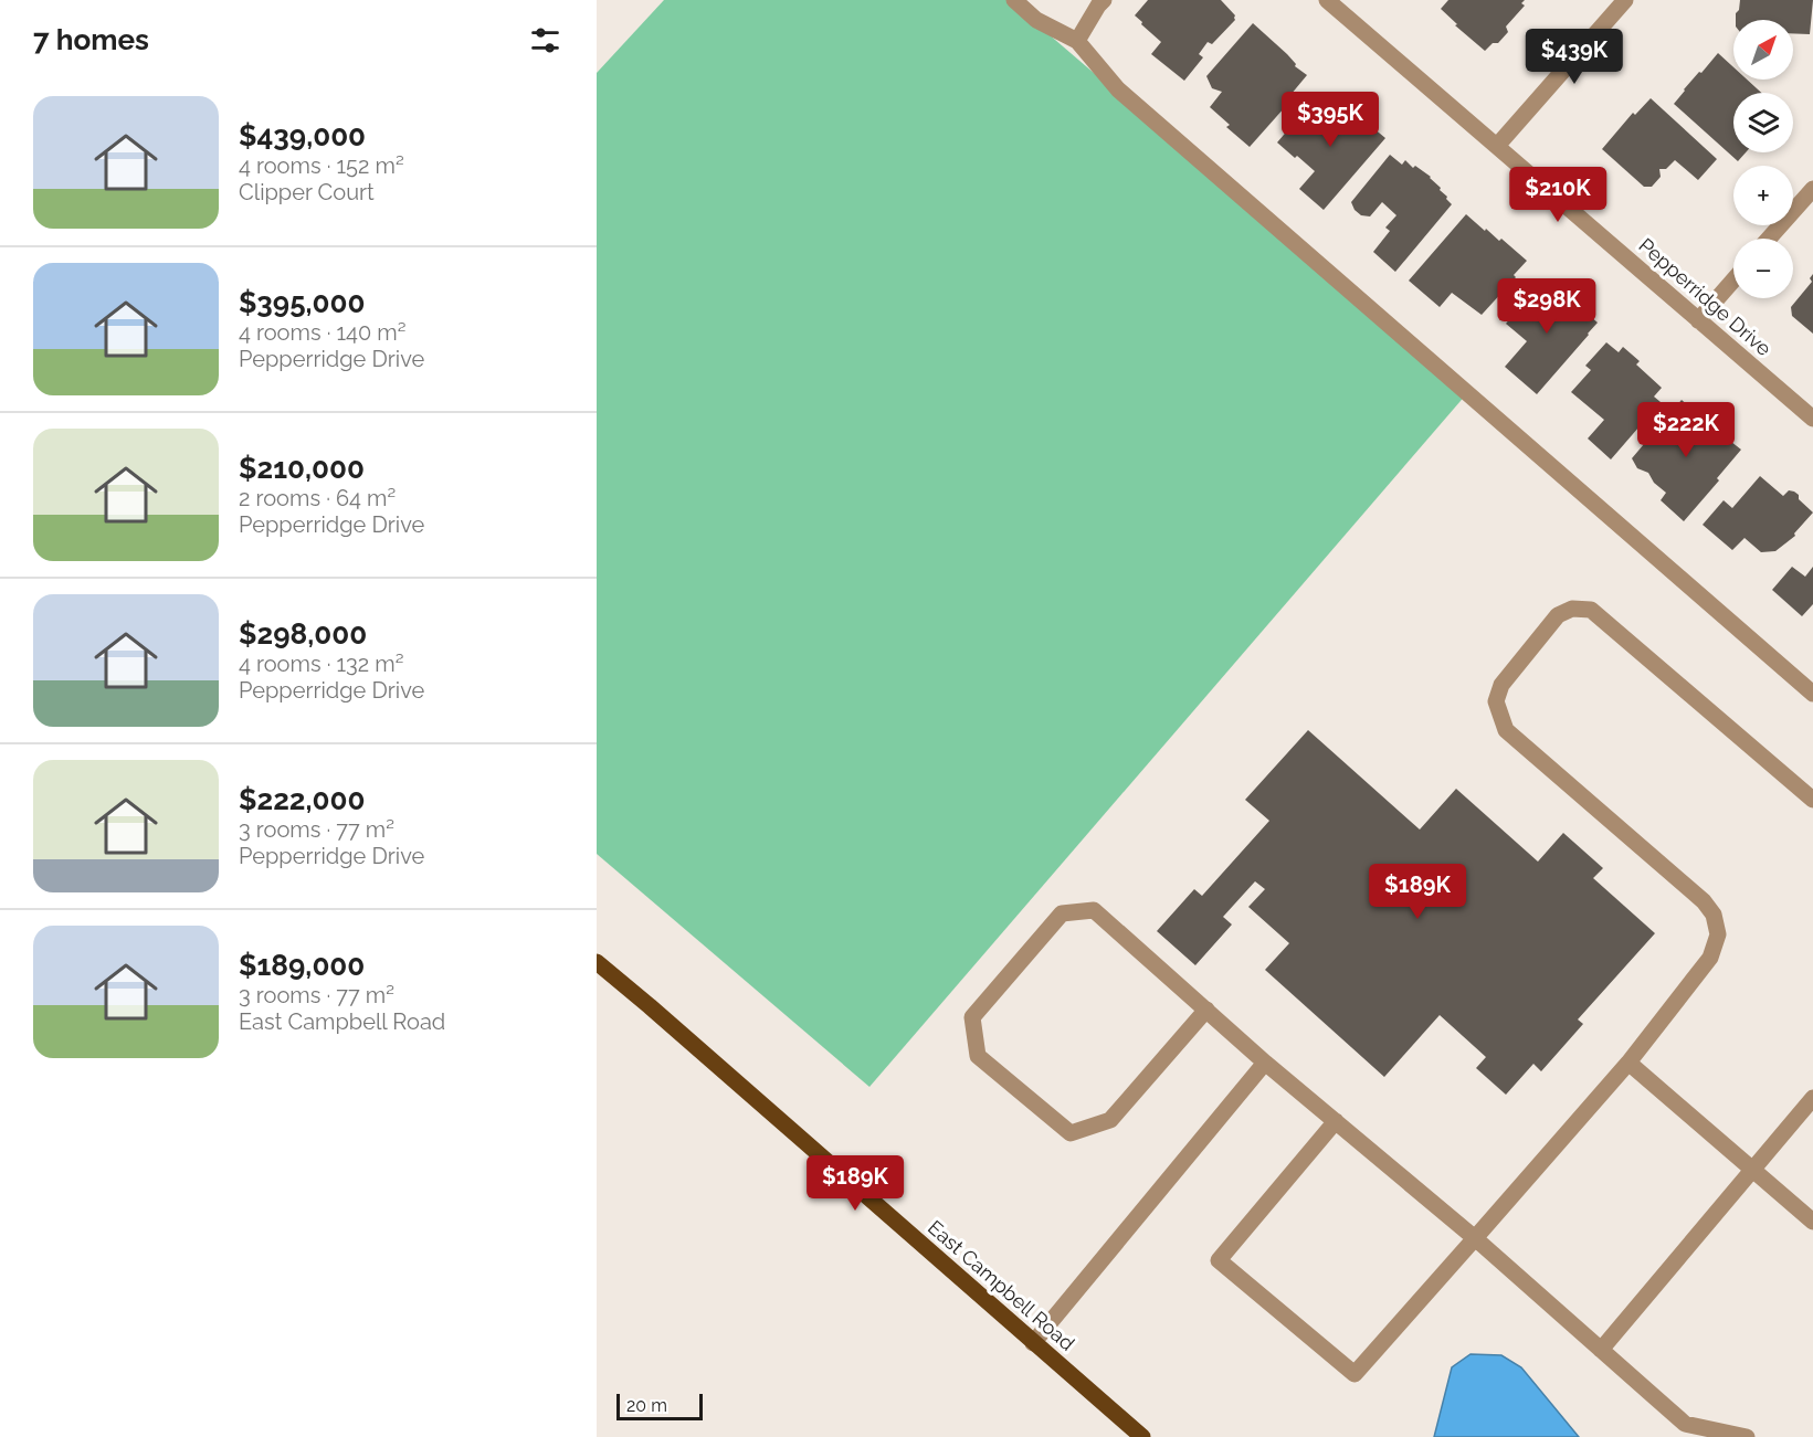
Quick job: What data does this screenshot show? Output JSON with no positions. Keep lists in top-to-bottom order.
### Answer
{
  "streets": {
    "main road": ["East Campbell Road"],
    "street": ["Pepperridge Drive"]
  },
  "scale_bar": "20 m",
  "north": "top right",
  "page": {
    "heading": "7 homes",
    "map_buttons": ["+", "−"],
    "price": [
      "$439K",
      "$395K",
      "$210K",
      "$298K",
      "$222K",
      "$189K",
      "$189K"
    ],
    "list": [
      {
        "name": "$439,000",
        "note": "4 rooms · 152 m² · Clipper Court"
      },
      {
        "name": "$395,000",
        "note": "4 rooms · 140 m² · Pepperridge Drive"
      },
      {
        "name": "$210,000",
        "note": "2 rooms · 64 m² · Pepperridge Drive"
      },
      {
        "name": "$298,000",
        "note": "4 rooms · 132 m² · Pepperridge Drive"
      },
      {
        "name": "$222,000",
        "note": "3 rooms · 77 m² · Pepperridge Drive"
      },
      {
        "name": "$189,000",
        "note": "3 rooms · 77 m² · East Campbell Road"
      }
    ],
    "scale": "20 m"
  }
}
